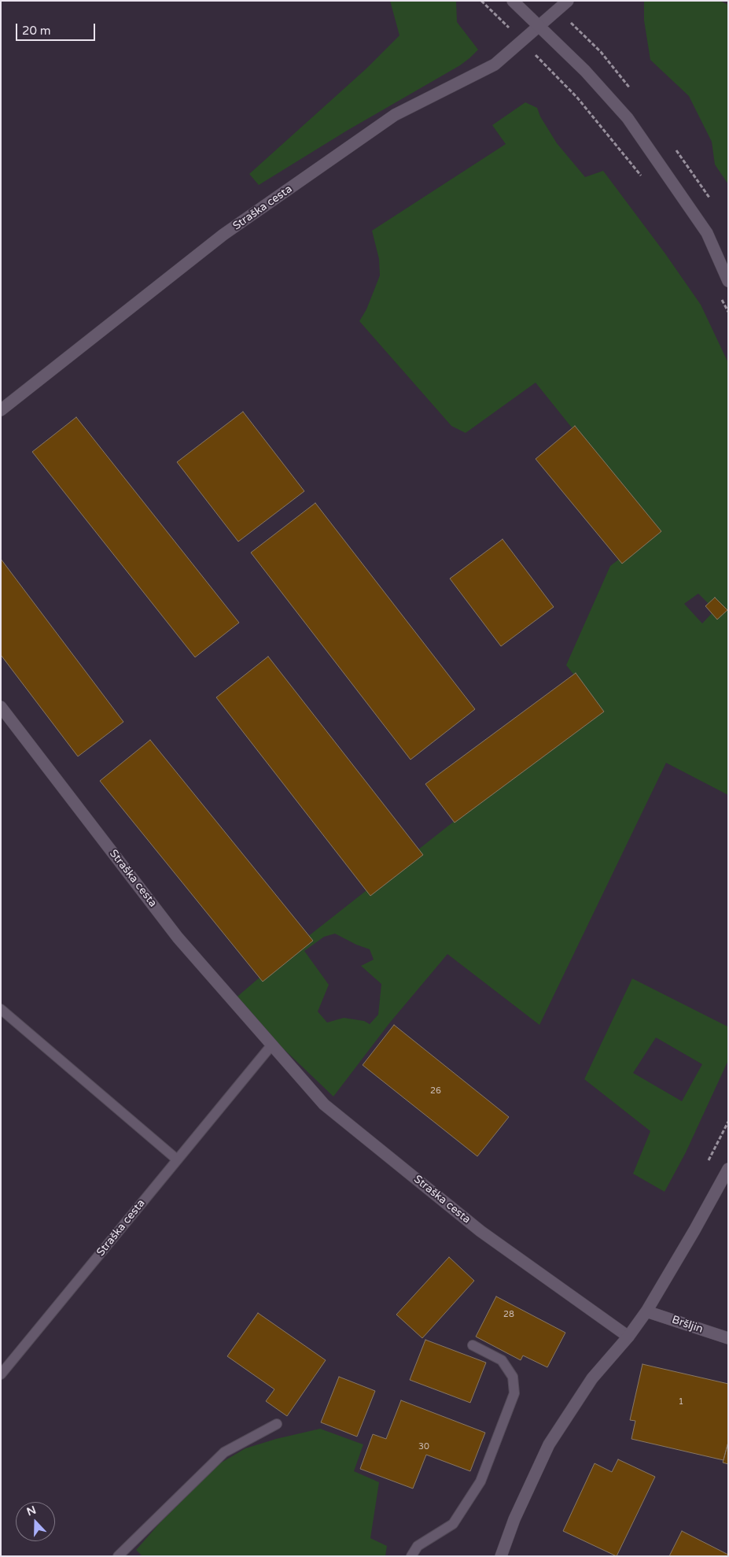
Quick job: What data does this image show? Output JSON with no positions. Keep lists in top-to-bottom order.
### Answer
{
  "streets": {
    "street": ["Straška cesta", "Bršljin"]
  },
  "house_numbers": [
    "26",
    "28",
    "1",
    "30"
  ],
  "scale_bar": "20 m",
  "north": "top"
}
